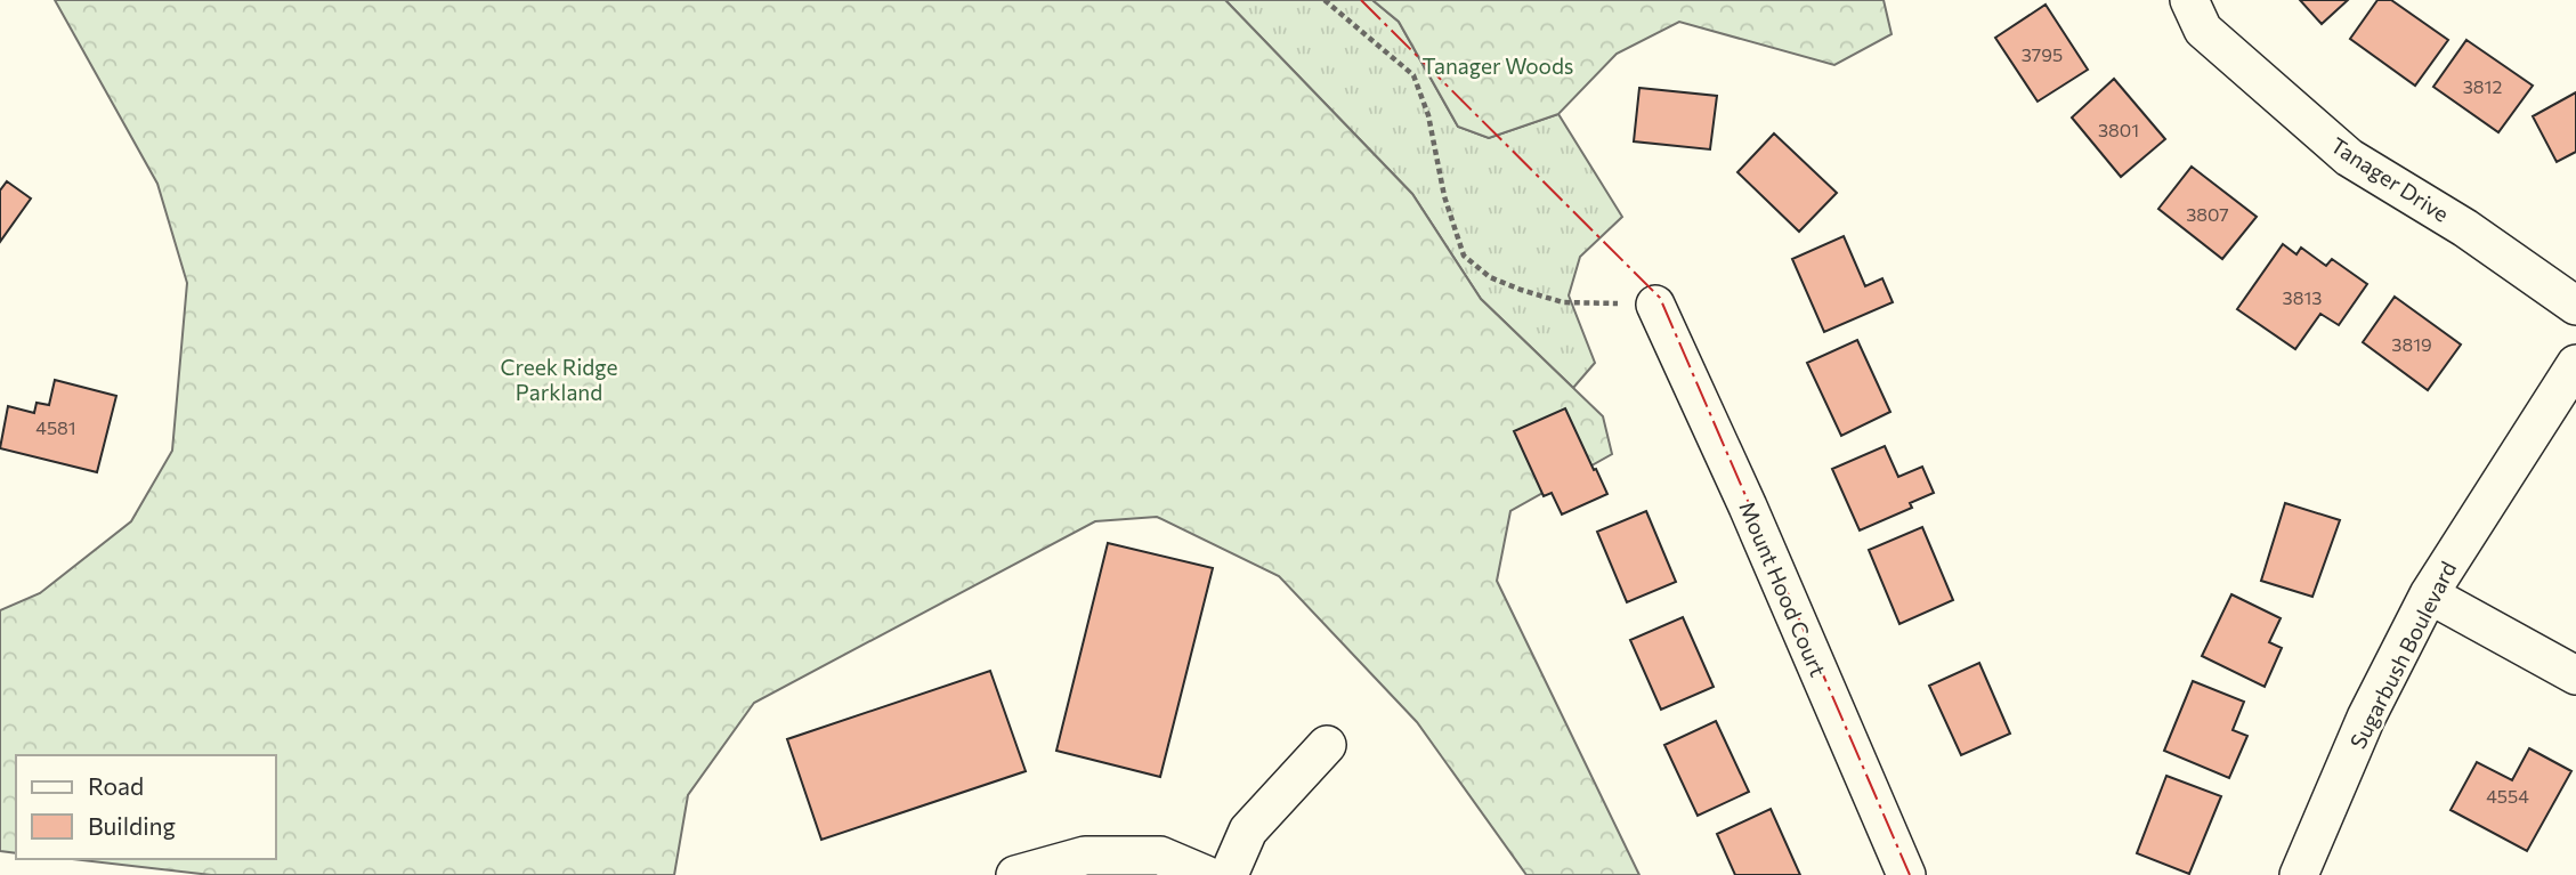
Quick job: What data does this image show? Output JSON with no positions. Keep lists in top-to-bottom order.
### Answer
{
  "streets": {
    "street": ["Tanager Drive", "Mount Hood Court", "Sugarbush Boulevard"]
  },
  "parks": ["Tanager Woods", "Creek Ridge Parkland"],
  "house_numbers": [
    "3795",
    "3812",
    "3801",
    "3807",
    "3813",
    "3819",
    "4581",
    "4554"
  ],
  "legend": ["Road", "Building"]
}
